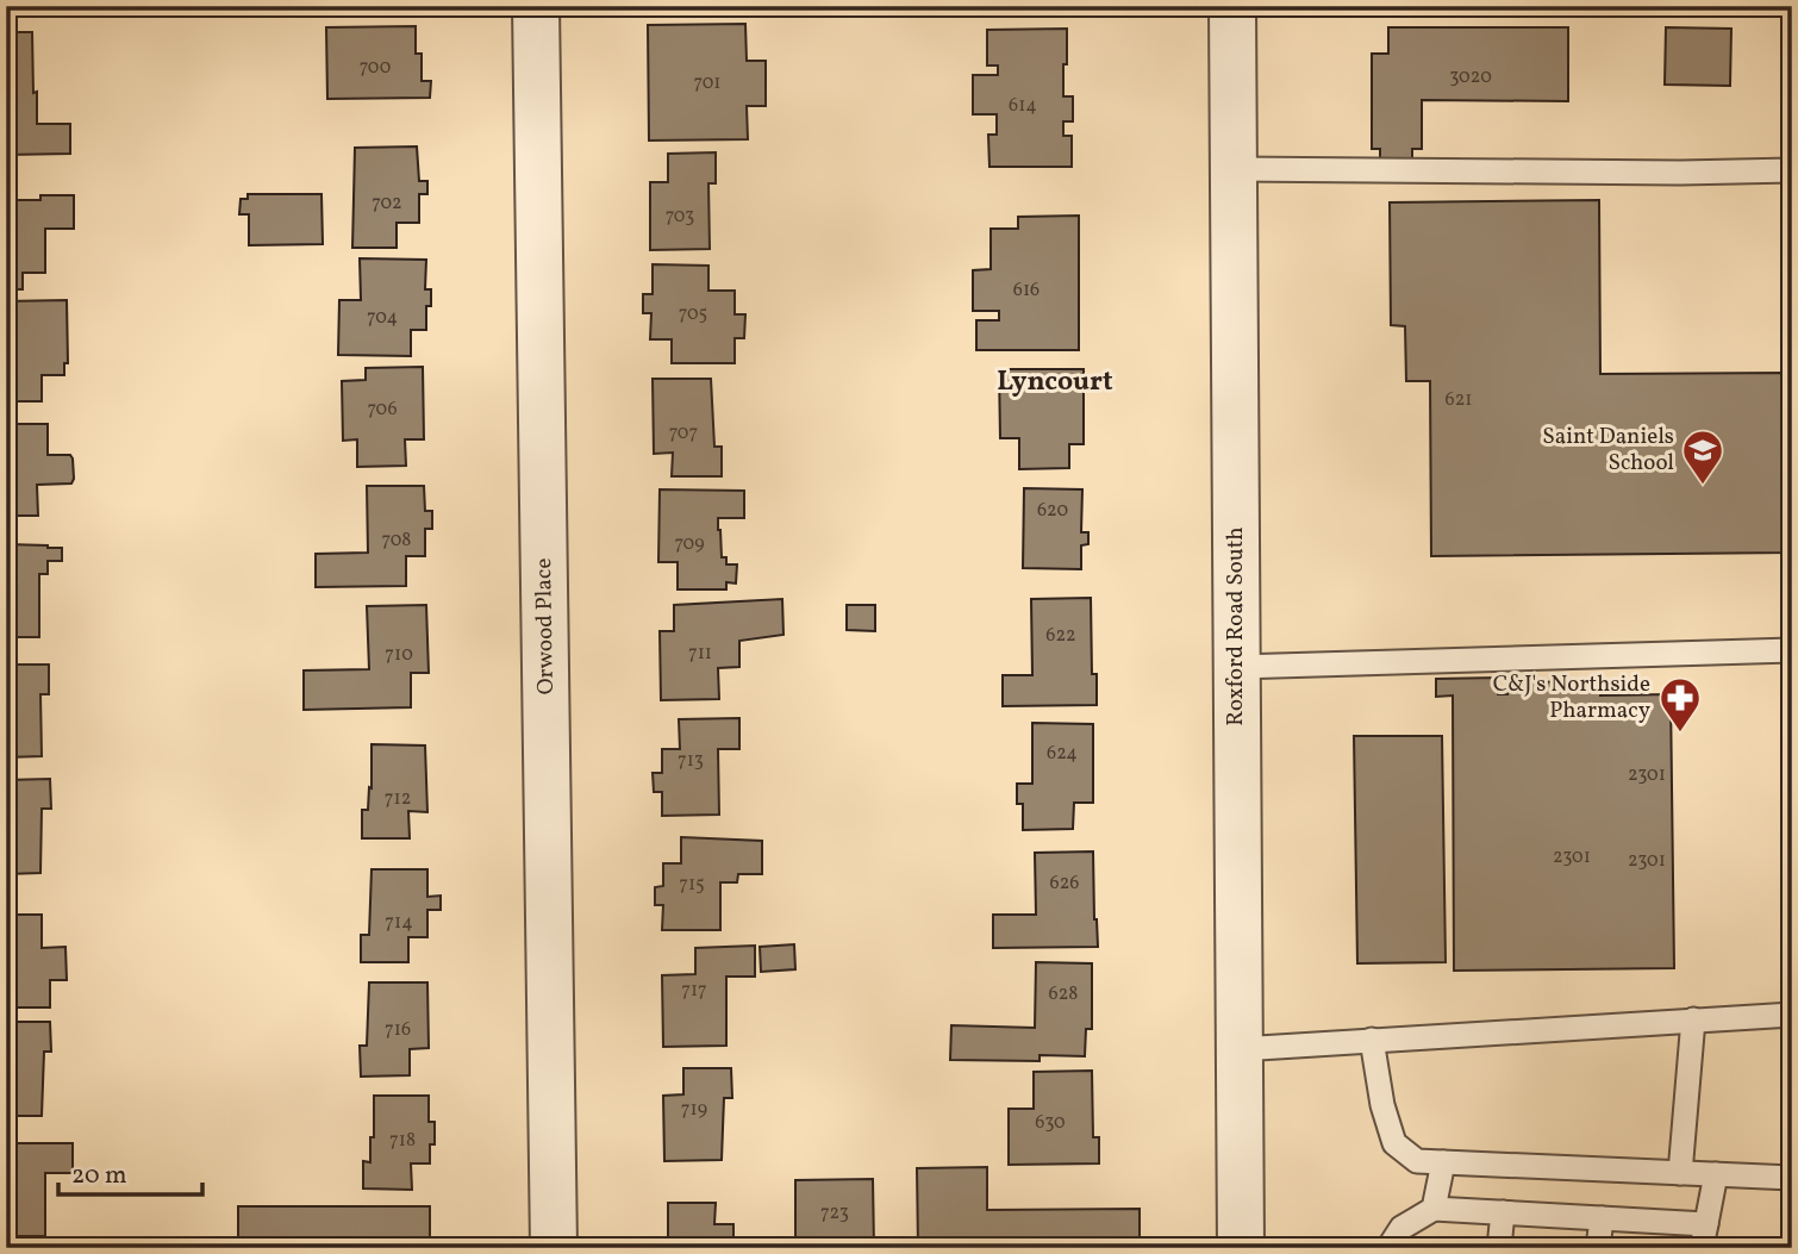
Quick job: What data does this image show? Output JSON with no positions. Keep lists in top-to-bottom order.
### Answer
{
  "streets": {
    "street": ["Orwood Place", "Roxford Road South"]
  },
  "districts": ["Lyncourt"],
  "places": {
    "school or university": ["Saint Daniels School"],
    "pharmacy": ["C&J's Northside Pharmacy"]
  },
  "house_numbers": [
    "700",
    "3020",
    "701",
    "614",
    "702",
    "703",
    "616",
    "705",
    "704",
    "621",
    "706",
    "707",
    "620",
    "708",
    "709",
    "622",
    "711",
    "710",
    "624",
    "713",
    "2301",
    "712",
    "2301",
    "2301",
    "626",
    "715",
    "714",
    "717",
    "628",
    "716",
    "719",
    "630",
    "718",
    "723"
  ],
  "scale_bar": "20 m"
}
